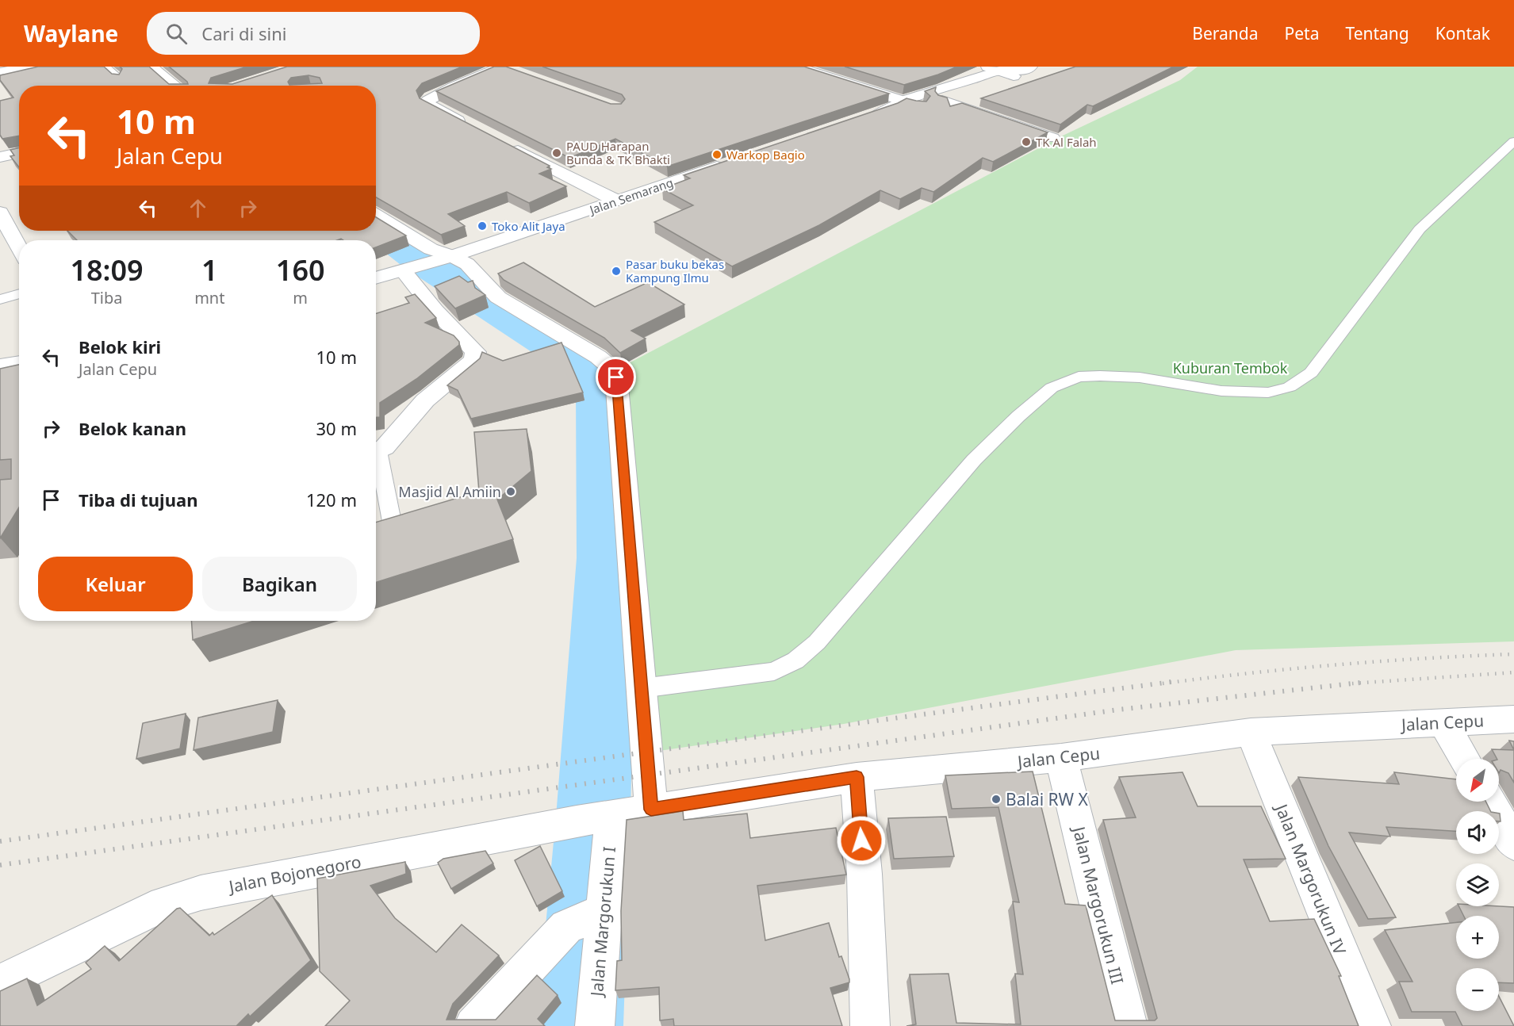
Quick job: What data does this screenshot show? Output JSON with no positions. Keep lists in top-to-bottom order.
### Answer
{
  "streets": {
    "street": [
      "Jalan Semarang",
      "Jalan Cepu",
      "Jalan Bojonegoro",
      "Jalan Margorukun IV",
      "Jalan Margorukun III",
      "Jalan Margorukun I"
    ]
  },
  "crossings": [
    ["Jalan Cepu", "Jalan Bojonegoro"],
    ["Jalan Cepu", "Jalan Margorukun IV"],
    ["Jalan Cepu", "Jalan Margorukun III"],
    ["Jalan Cepu", "Jalan Margorukun I"],
    ["Jalan Bojonegoro", "Jalan Margorukun I"]
  ],
  "parks": ["Kuburan Tembok"],
  "places": [
    "TK Al Falah",
    "PAUD Harapan Bunda & TK Bhakti",
    "Warkop Bagio",
    "Toko Alit Jaya",
    "Pasar buku bekas Kampung Ilmu",
    "Masjid Al Amiin",
    "Balai RW X"
  ],
  "north": "bottom left",
  "page": {
    "header": "Waylane",
    "search": "Cari di sini",
    "nav": [
      "Beranda",
      "Peta",
      "Tentang",
      "Kontak"
    ],
    "turn": ["10 m", "Jalan Cepu"],
    "eta": [
      "18:09",
      "Tiba",
      "1",
      "mnt",
      "160",
      "m"
    ],
    "list": [
      {
        "name": "Belok kiri",
        "note": "Jalan Cepu",
        "value": "10 m"
      },
      {
        "name": "Belok kanan",
        "value": "30 m"
      },
      {
        "name": "Tiba di tujuan",
        "value": "120 m"
      }
    ],
    "buttons": ["Keluar", "Bagikan"],
    "map_buttons": ["+", "−"]
  }
}
